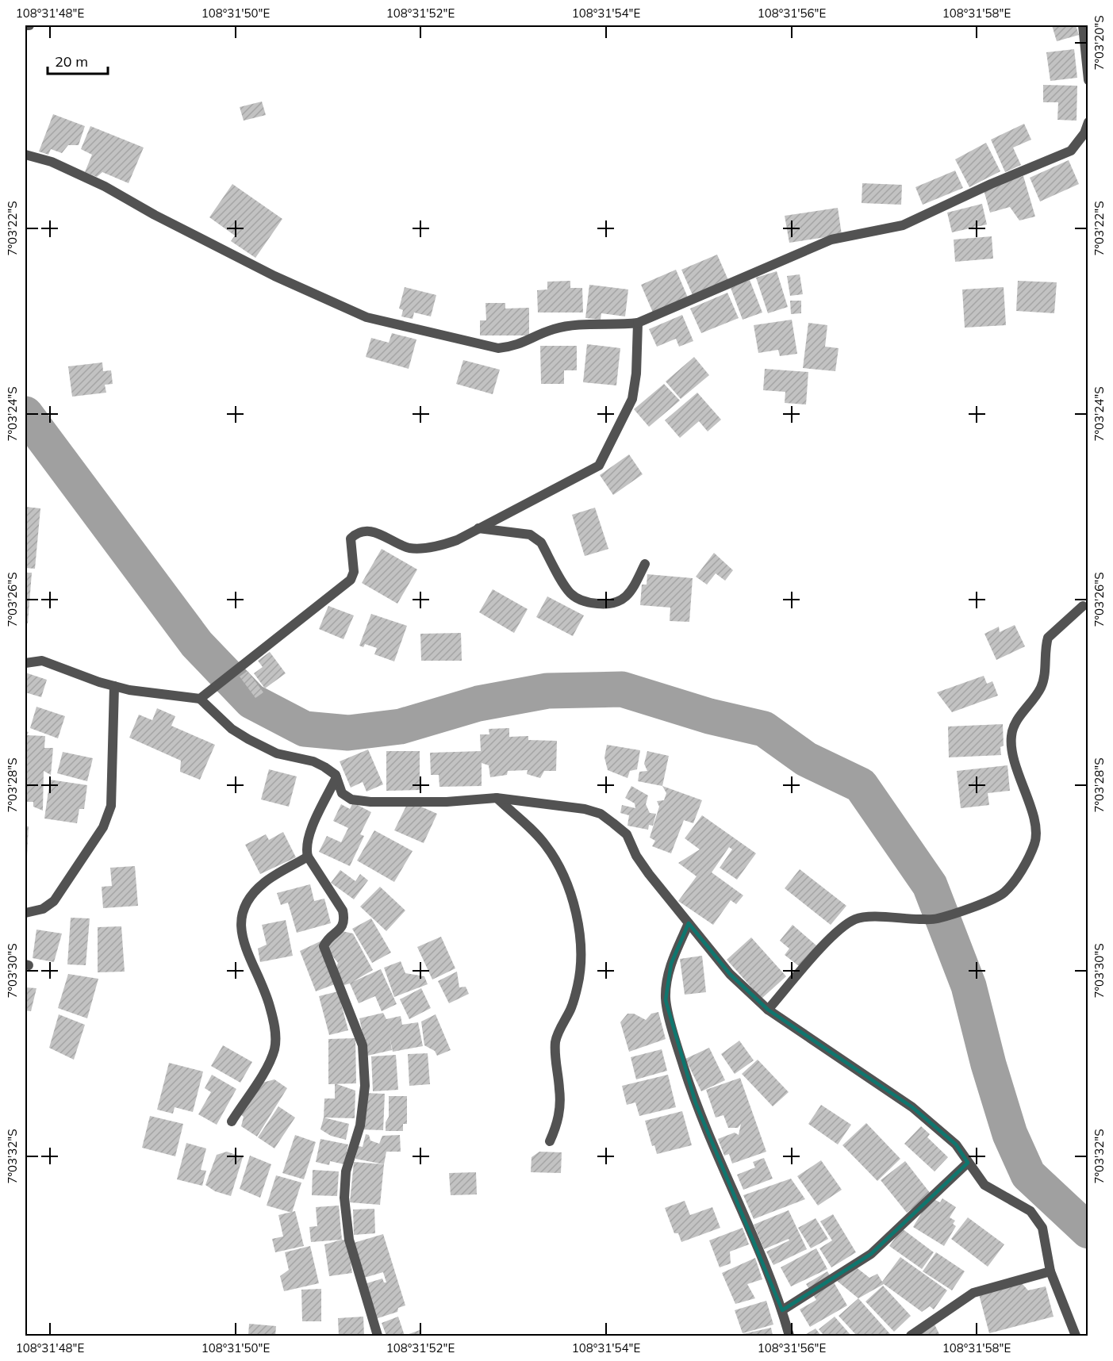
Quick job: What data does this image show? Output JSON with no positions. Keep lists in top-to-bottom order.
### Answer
{
  "scale_bar": "20 m",
  "coordinates": [
    "108°31'48\"E",
    "108°31'50\"E",
    "108°31'52\"E",
    "108°31'54\"E",
    "108°31'56\"E",
    "108°31'58\"E",
    "7°03'20\"S",
    "7°03'22\"S",
    "7°03'24\"S",
    "7°03'26\"S",
    "7°03'28\"S",
    "7°03'30\"S",
    "7°03'32\"S"
  ]
}
